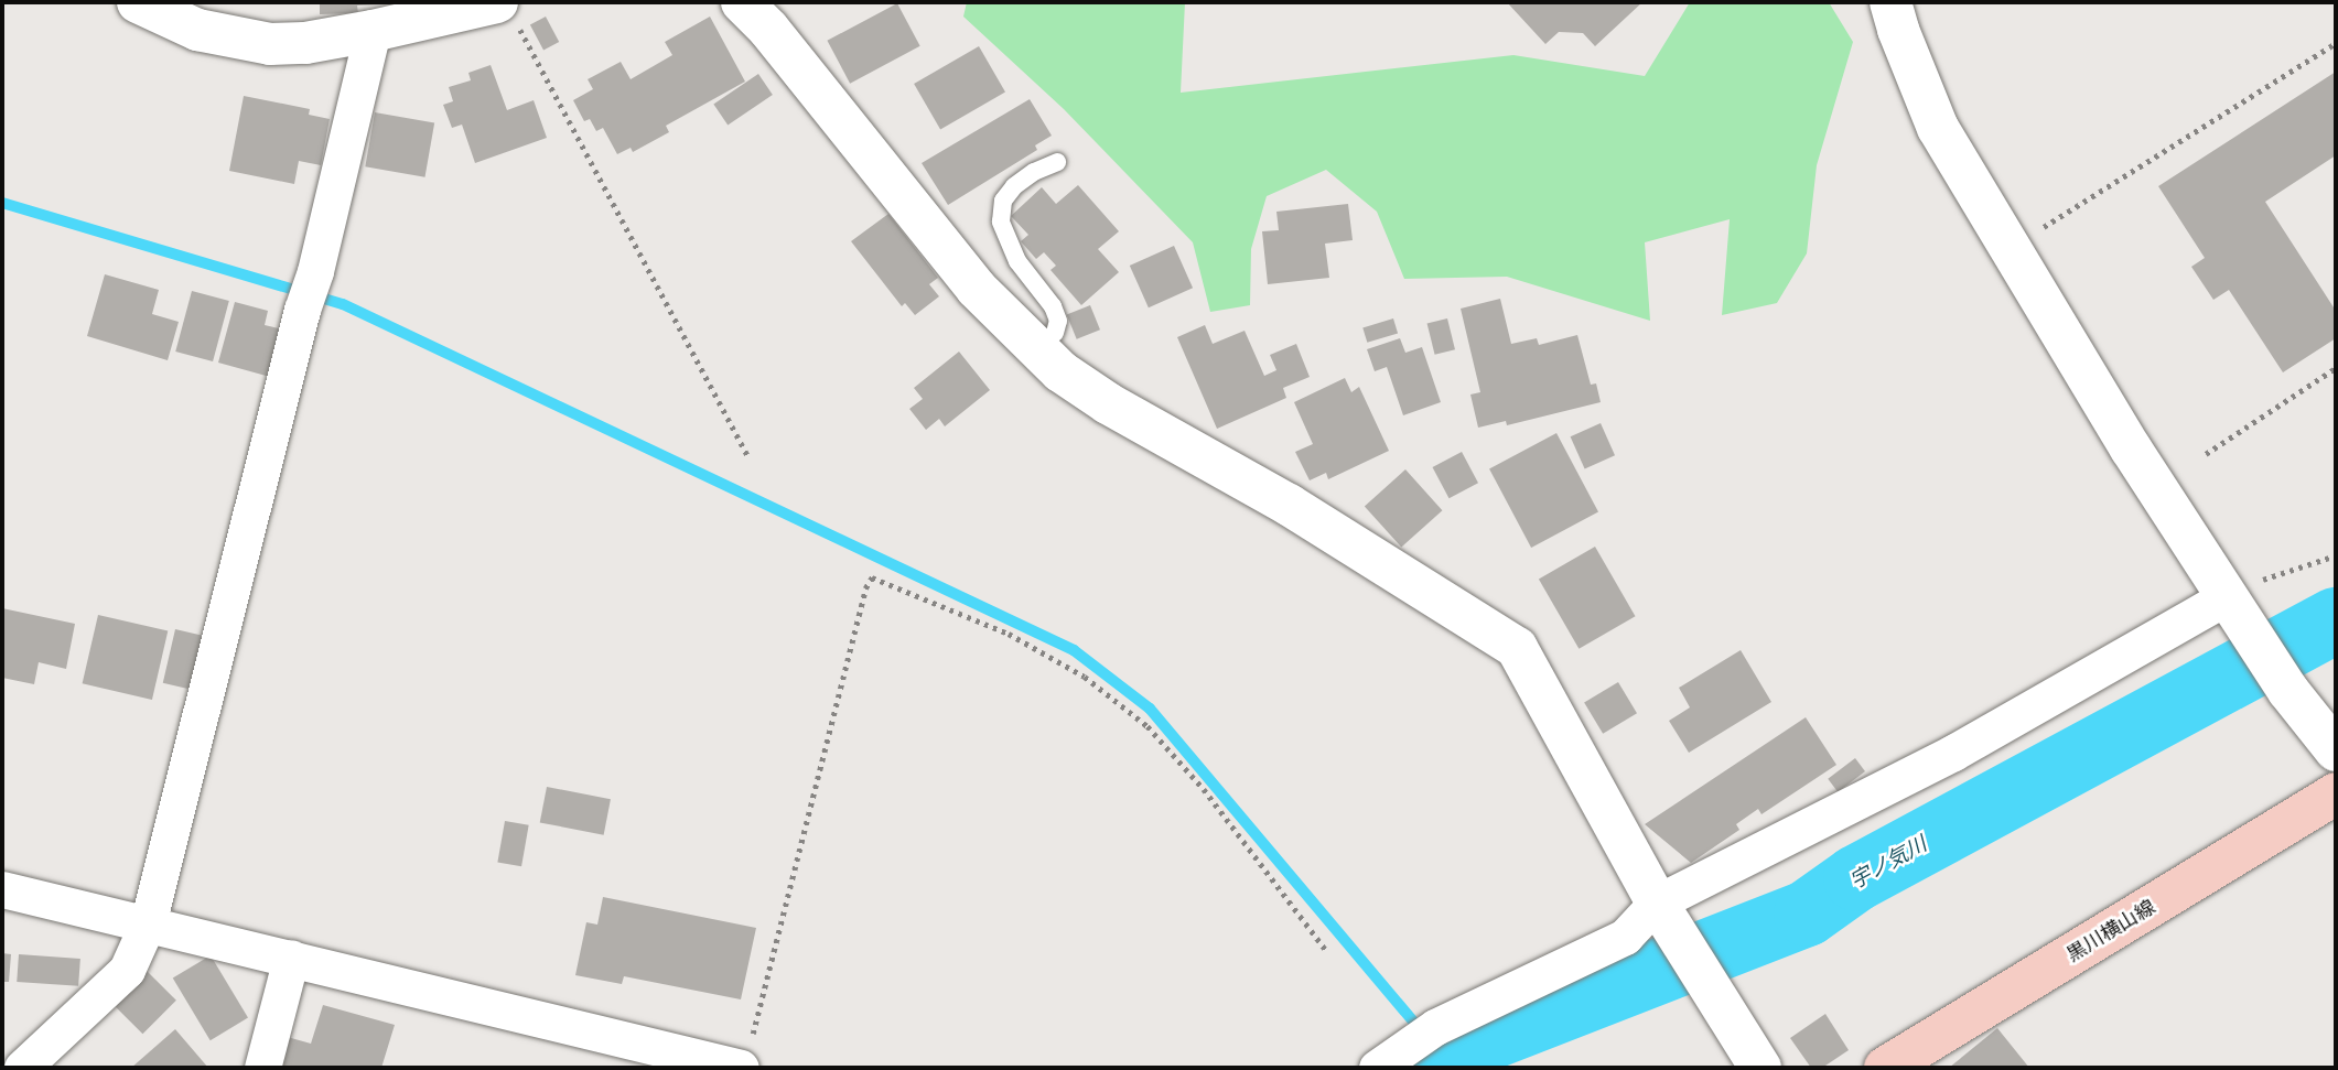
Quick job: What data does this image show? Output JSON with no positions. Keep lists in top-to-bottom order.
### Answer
{
  "streets": {
    "main road": ["黒川横山線"]
  },
  "water": ["宇ノ気川"]
}
